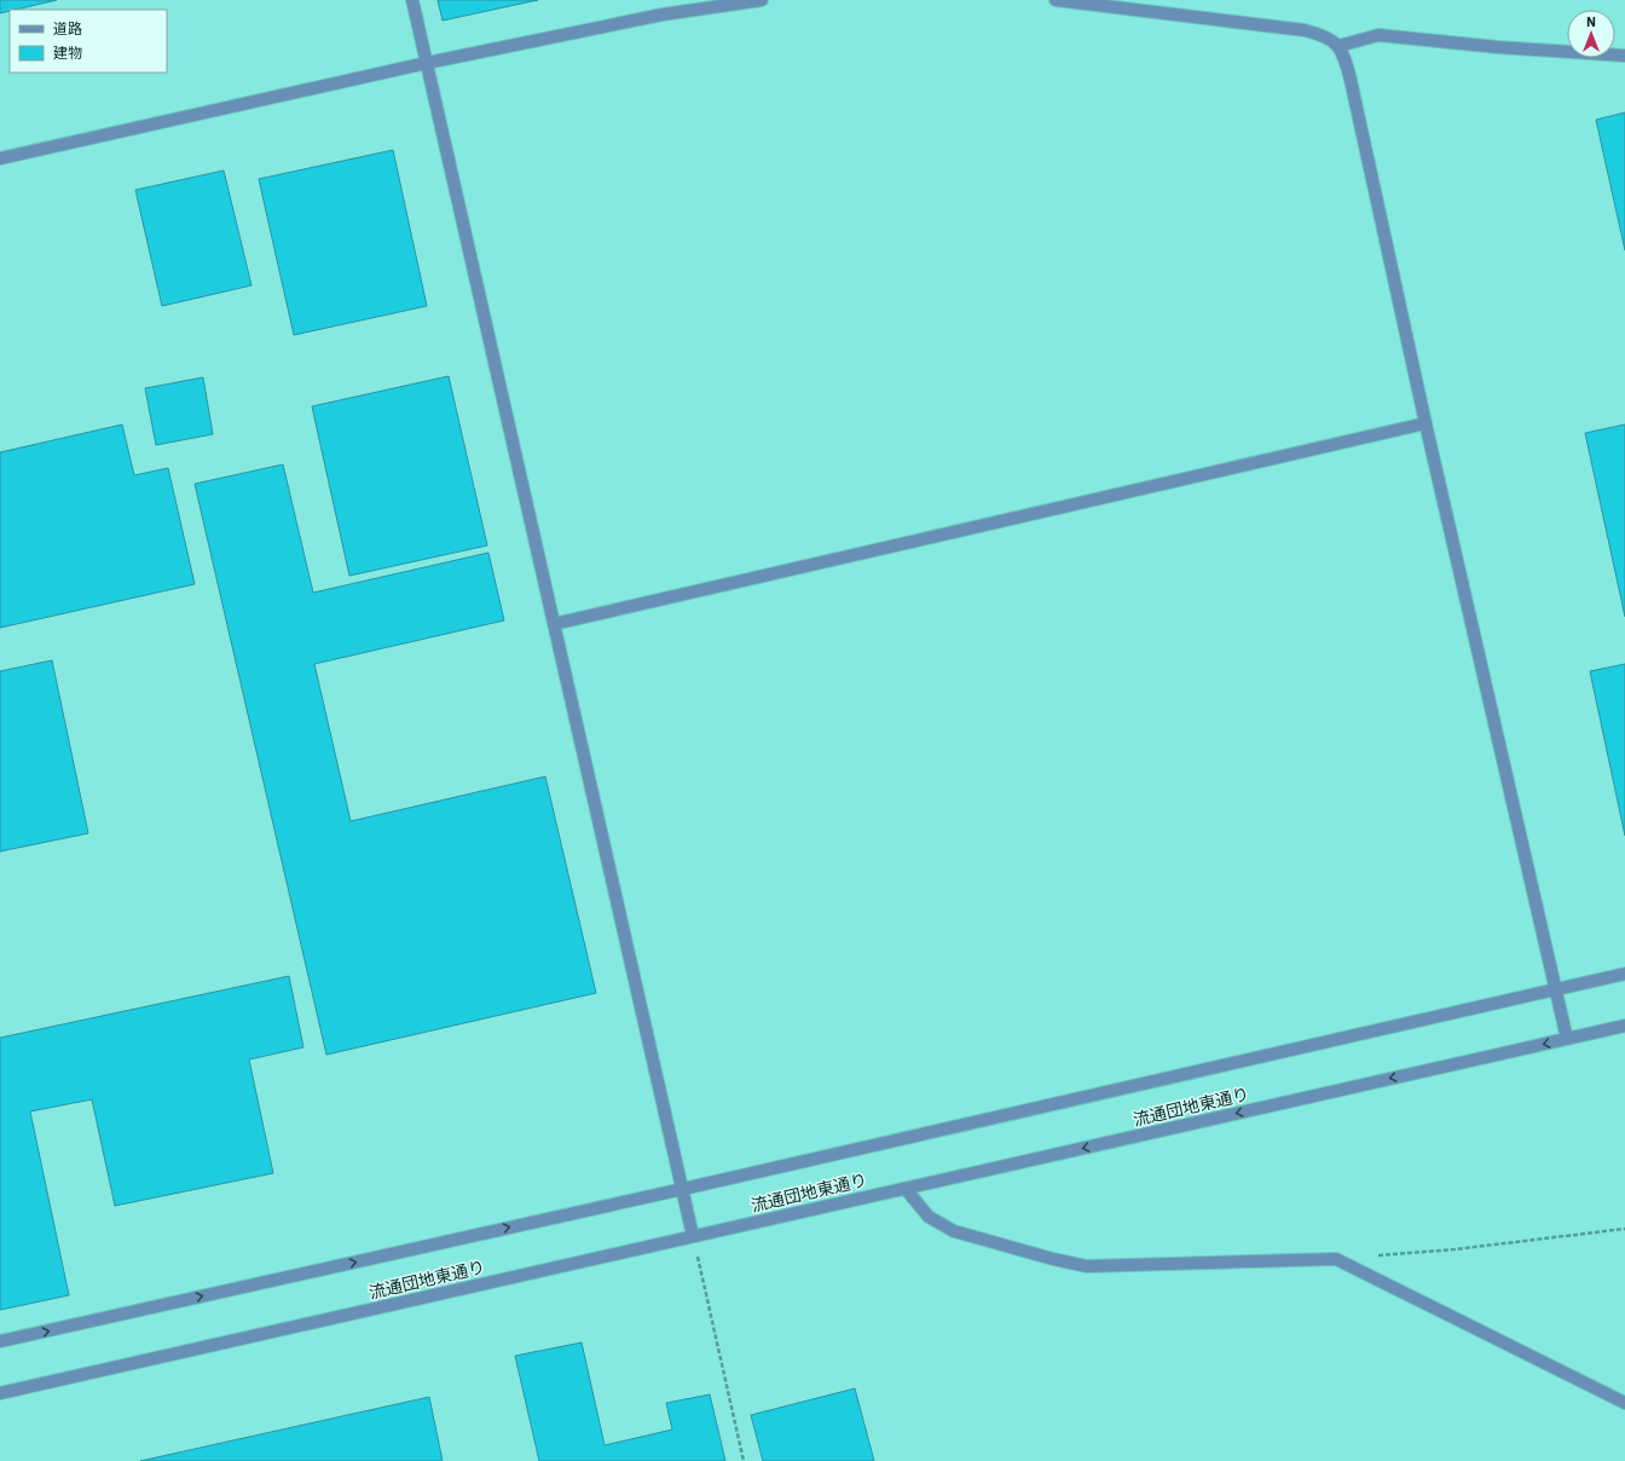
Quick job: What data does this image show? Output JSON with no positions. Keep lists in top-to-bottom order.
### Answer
{
  "streets": {
    "street": ["流通団地東通り"]
  },
  "legend": ["道路", "建物"],
  "north": "top"
}
